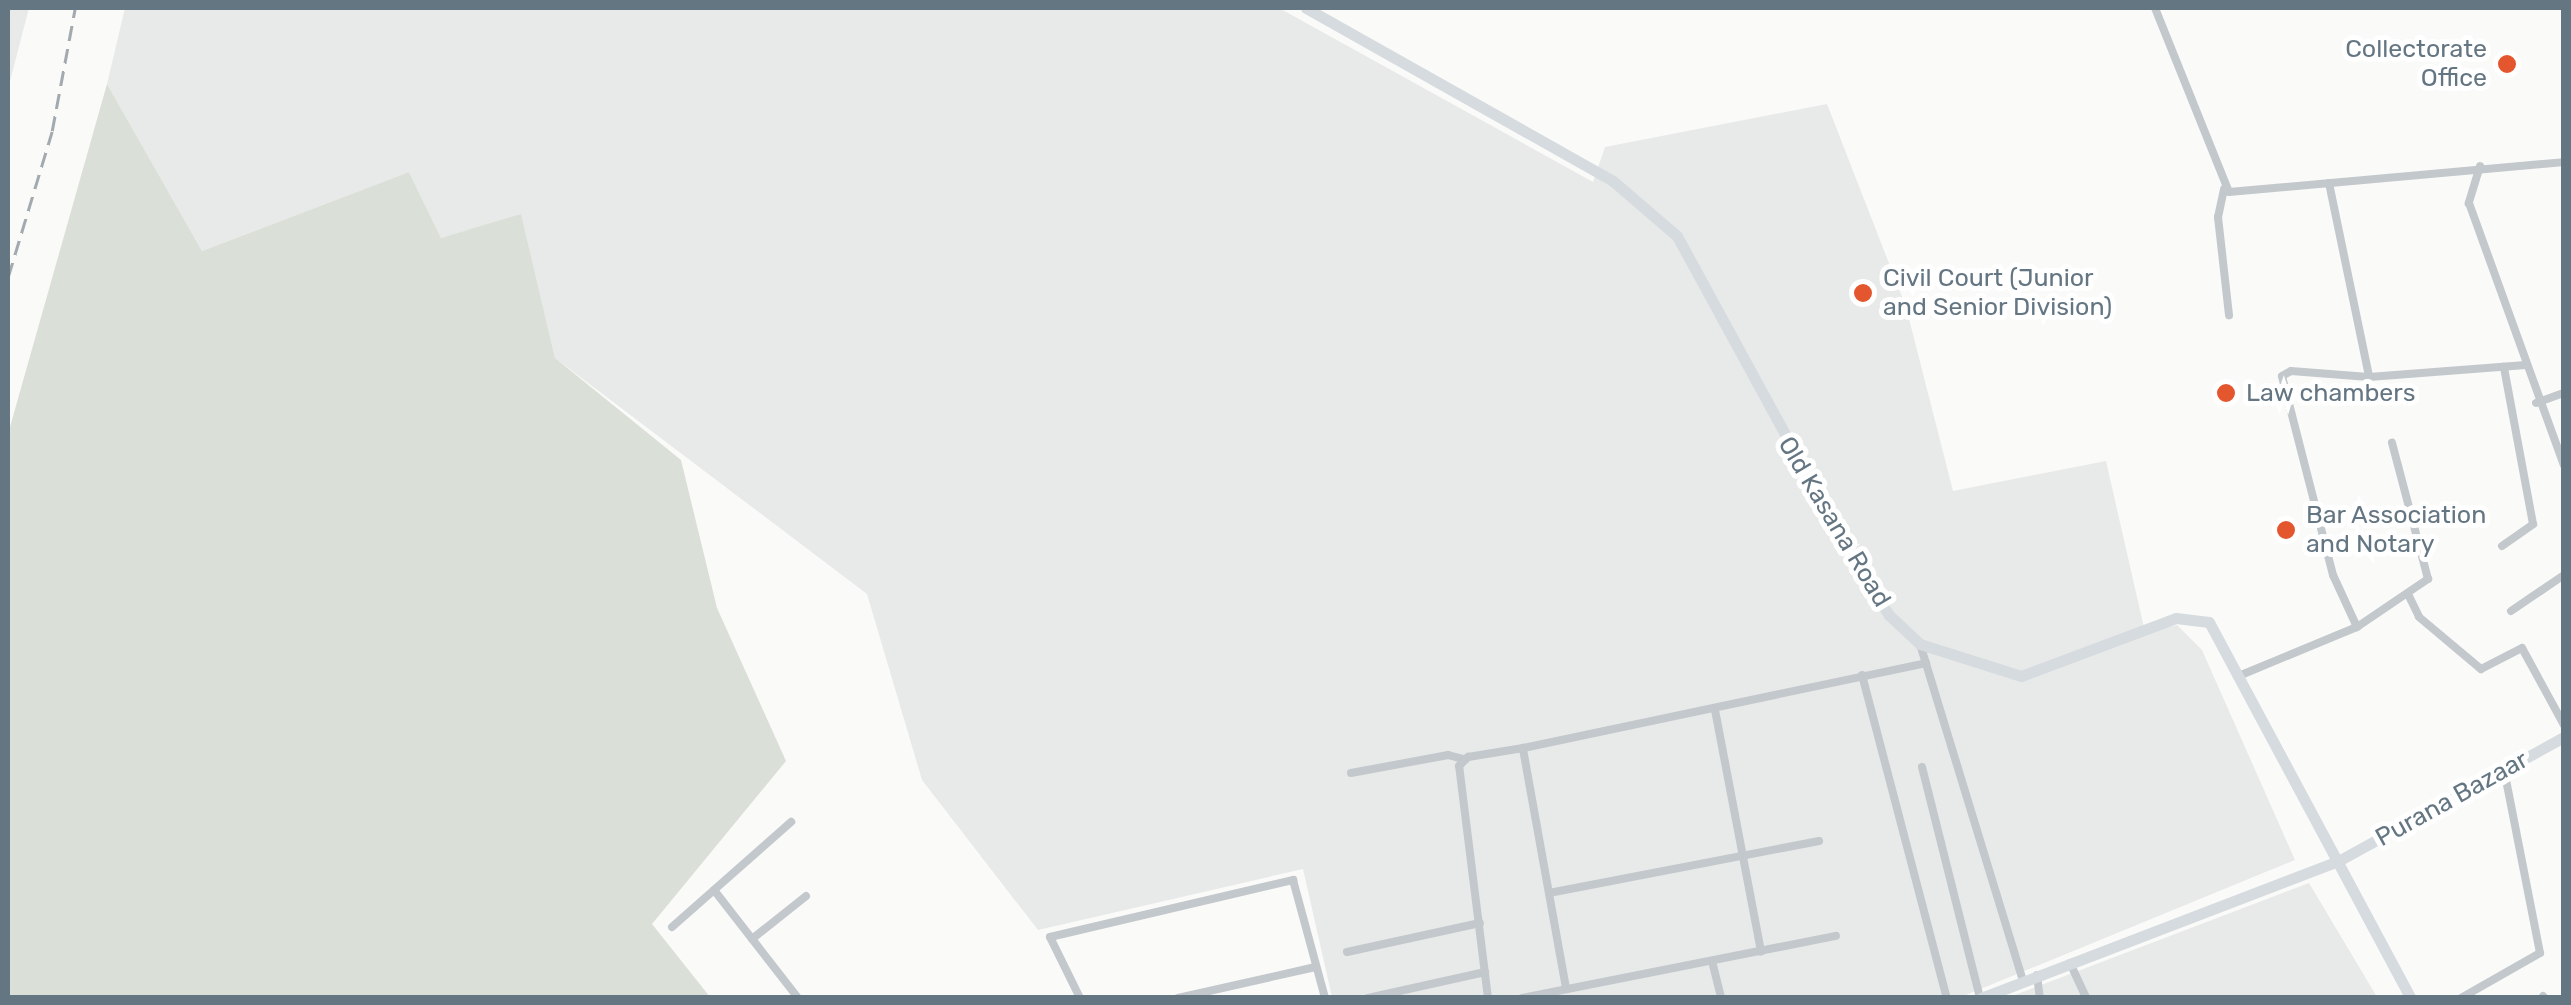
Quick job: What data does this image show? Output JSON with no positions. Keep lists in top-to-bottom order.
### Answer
{
  "streets": {
    "street": ["Old Kasana Road", "Purana Bazaar"]
  },
  "crossings": [
    ["Old Kasana Road", "Purana Bazaar"]
  ],
  "places": [
    "Collectorate Office",
    "Civil Court (Junior and Senior Division)",
    "Law chambers",
    "Bar Association and Notary"
  ]
}
